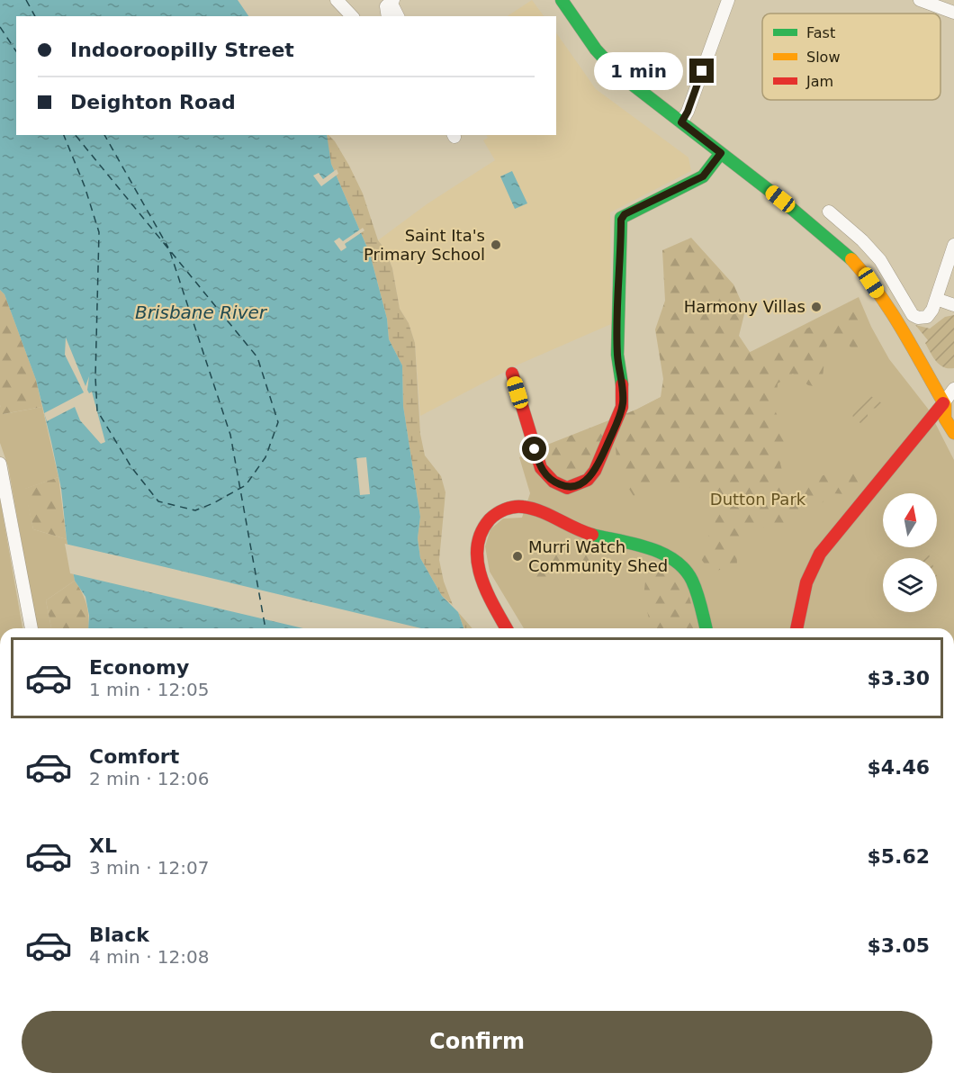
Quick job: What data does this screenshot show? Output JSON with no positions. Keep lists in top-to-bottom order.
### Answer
{
  "water": ["Brisbane River"],
  "parks": ["Dutton Park"],
  "places": ["Saint Ita's Primary School", "Harmony Villas", "Murri Watch Community Shed"],
  "legend": ["Fast", "Slow", "Jam"],
  "north": "top",
  "page": {
    "banner": ["Indooroopilly Street", "Deighton Road"],
    "bubble": "1 min",
    "list": [
      {
        "name": "Economy",
        "note": "1 min · 12:05",
        "value": "$3.30"
      },
      {
        "name": "Comfort",
        "note": "2 min · 12:06",
        "value": "$4.46"
      },
      {
        "name": "XL",
        "note": "3 min · 12:07",
        "value": "$5.62"
      },
      {
        "name": "Black",
        "note": "4 min · 12:08",
        "value": "$3.05"
      }
    ],
    "buttons": "Confirm"
  }
}
